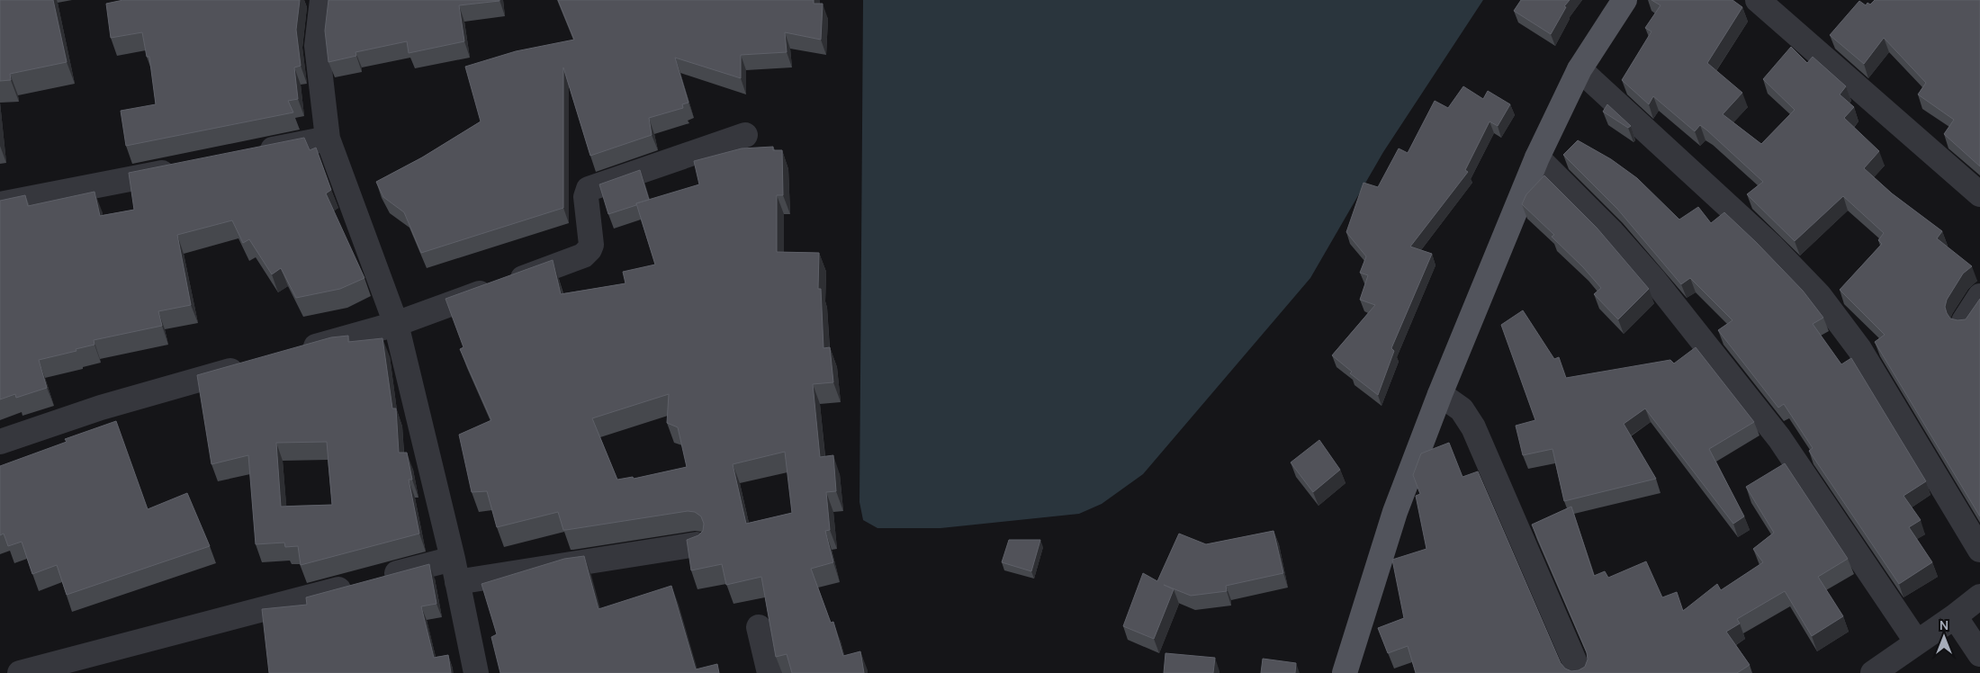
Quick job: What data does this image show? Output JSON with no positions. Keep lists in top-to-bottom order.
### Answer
{
  "north": "top"
}
